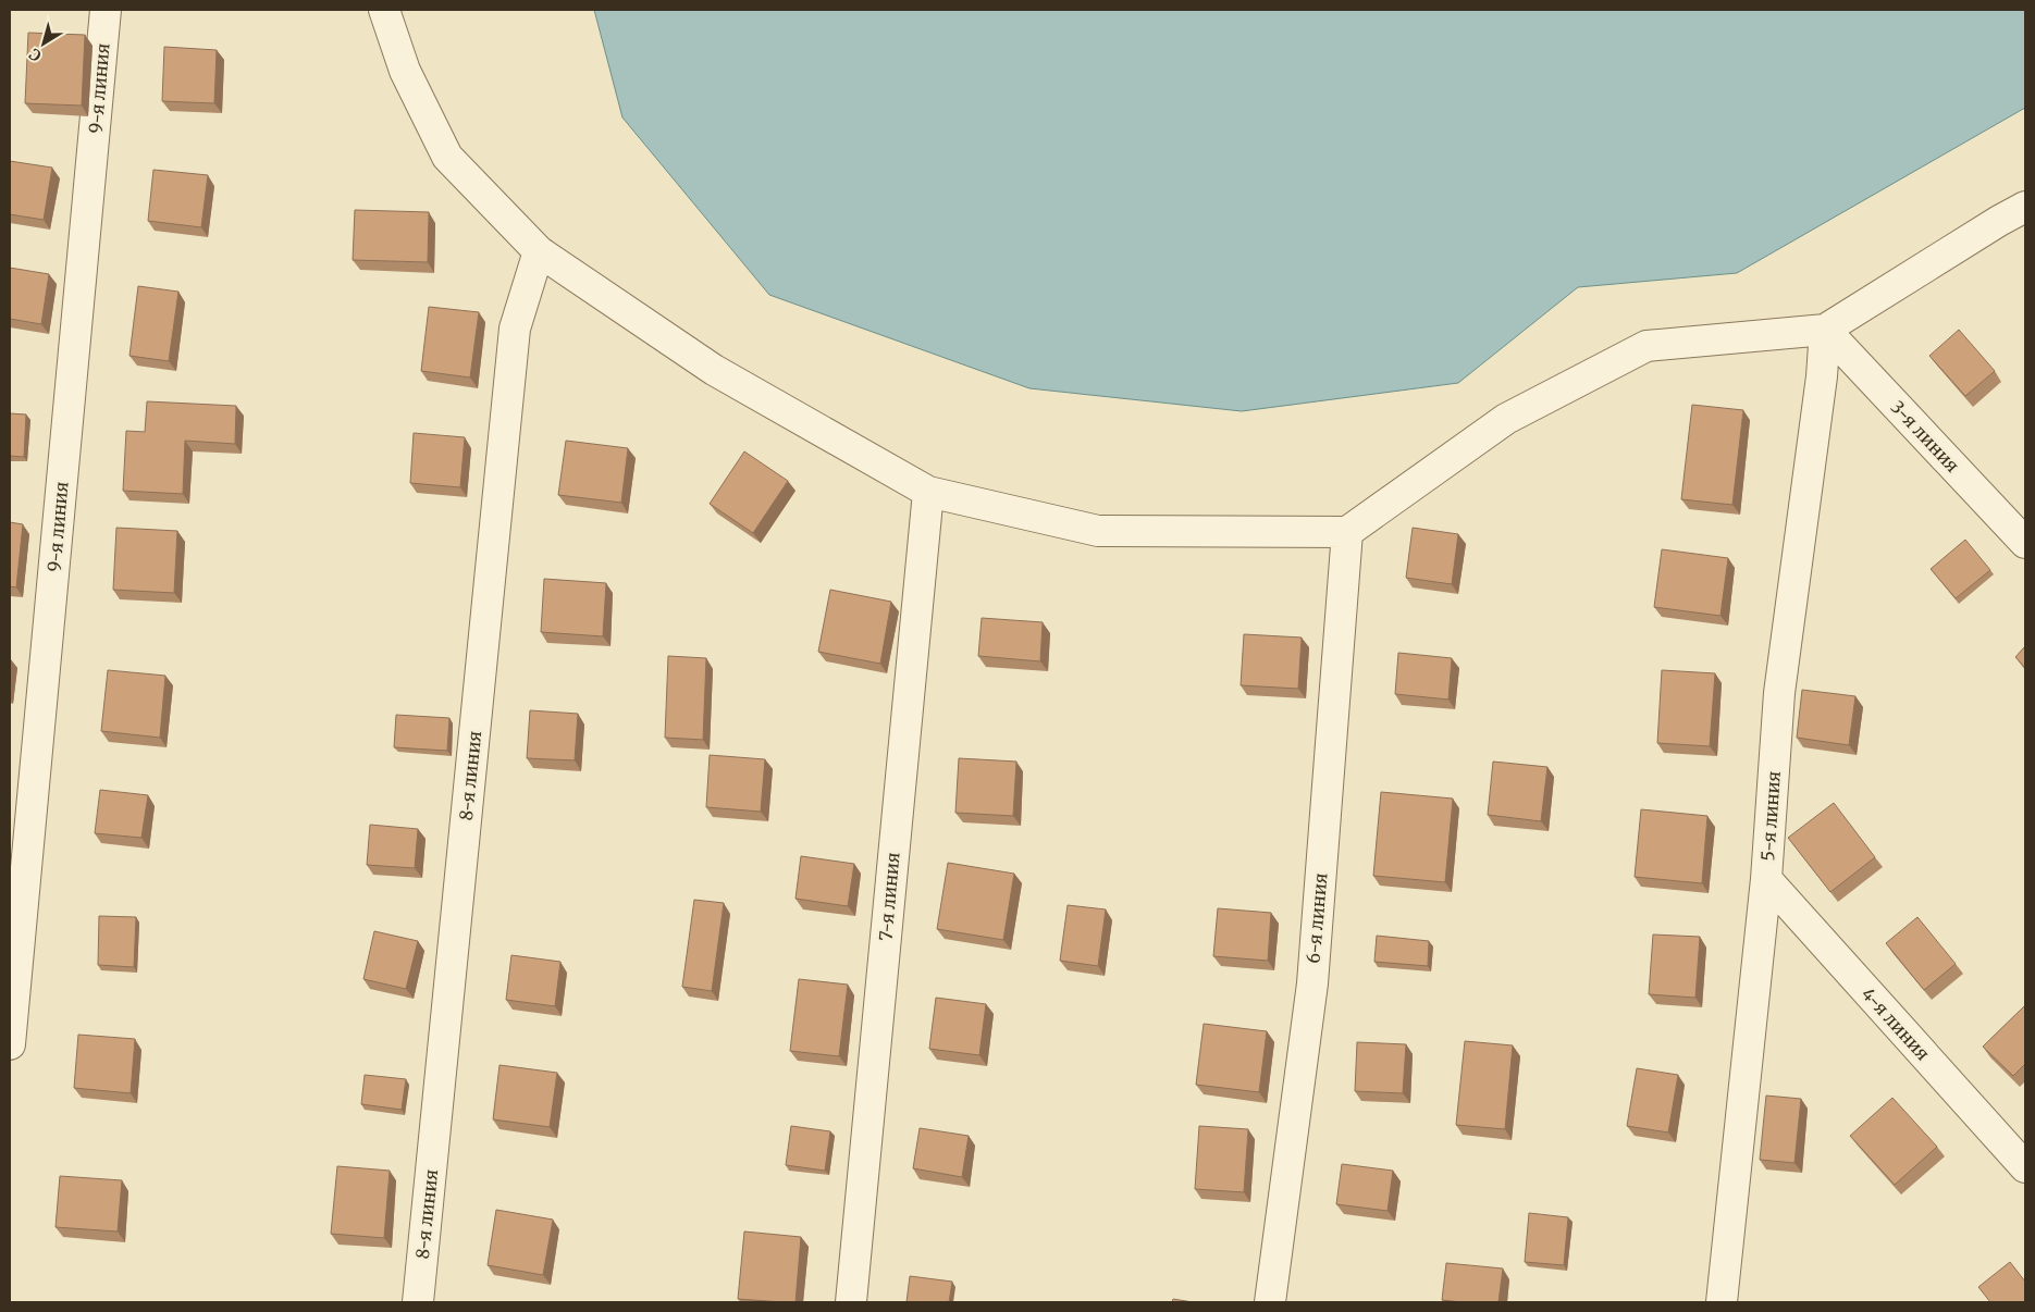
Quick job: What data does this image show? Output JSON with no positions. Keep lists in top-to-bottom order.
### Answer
{
  "streets": {
    "street": [
      "9-я линия",
      "3-я линия",
      "8-я линия",
      "5-я линия",
      "7-я линия",
      "6-я линия",
      "4-я линия"
    ]
  },
  "crossings": [
    ["3-я линия", "5-я линия"],
    ["5-я линия", "4-я линия"]
  ],
  "north": "bottom left"
}
